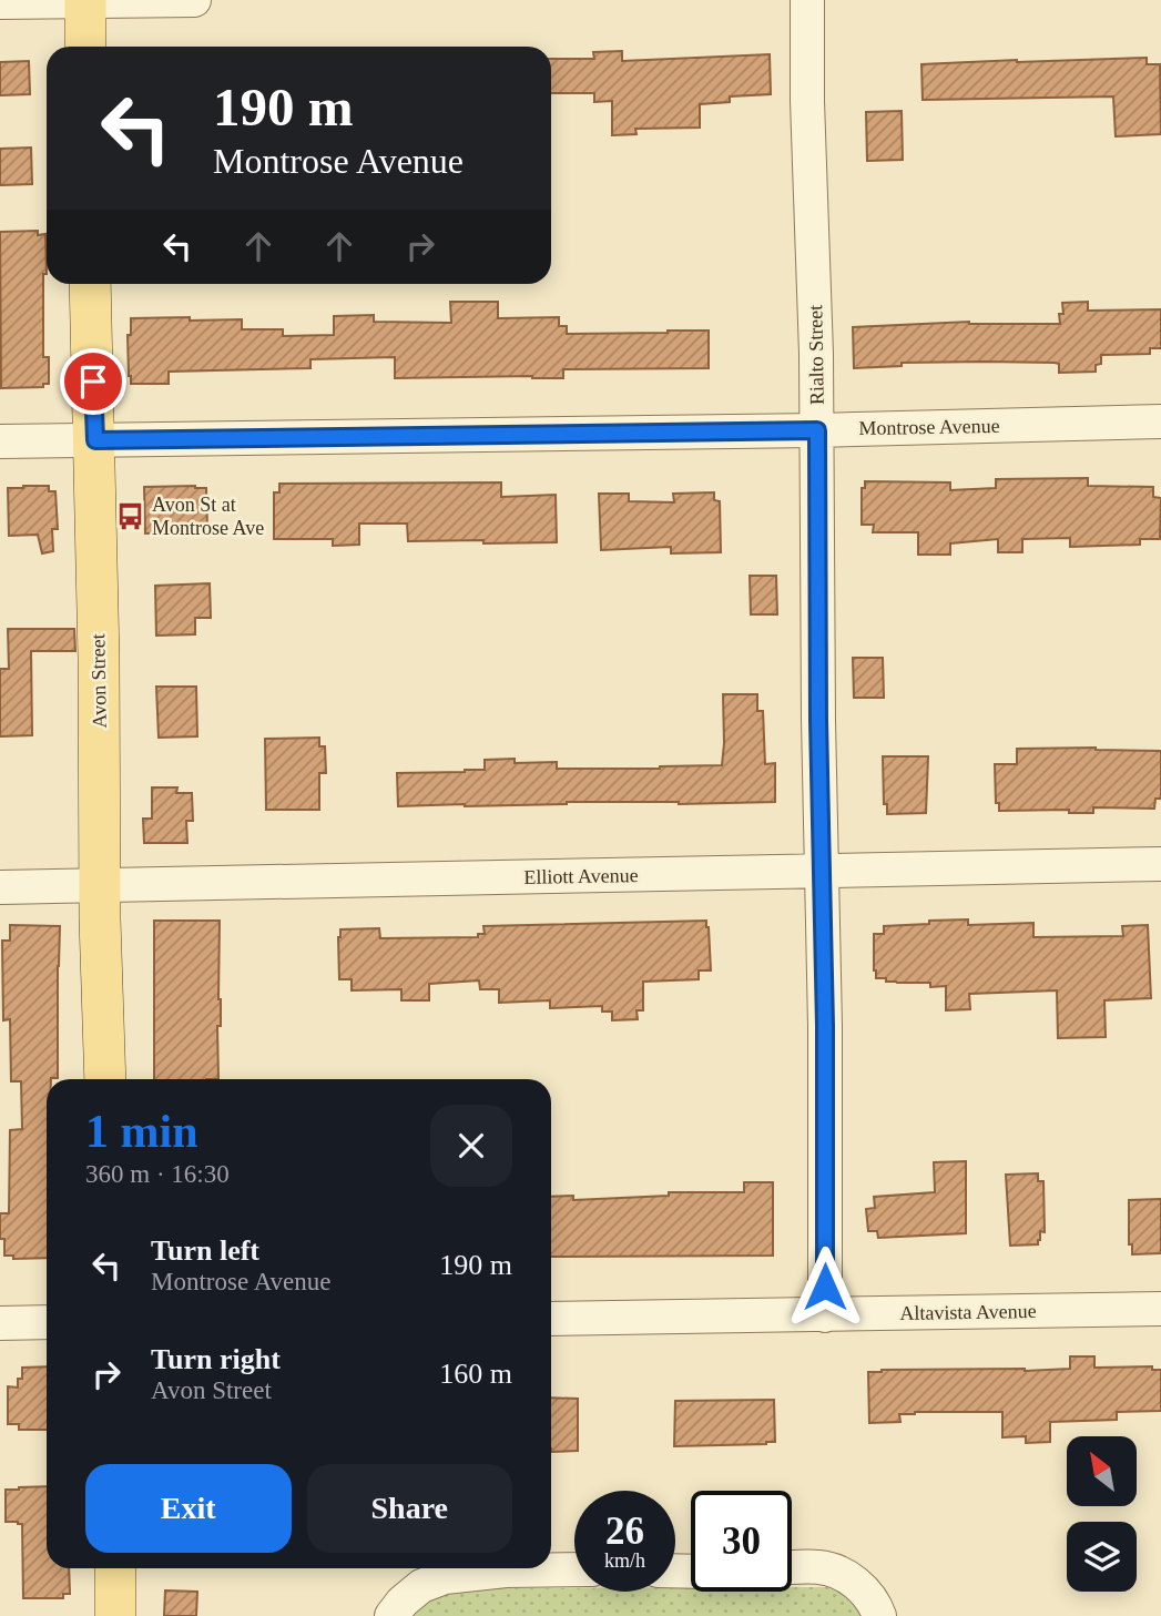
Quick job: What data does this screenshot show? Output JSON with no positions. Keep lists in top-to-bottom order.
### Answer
{
  "streets": {
    "main road": ["Avon Street"],
    "street": [
      "Rialto Street",
      "Montrose Avenue",
      "Elliott Avenue",
      "Altavista Avenue"
    ]
  },
  "crossings": [
    ["Rialto Street", "Montrose Avenue"],
    ["Rialto Street", "Elliott Avenue"],
    ["Rialto Street", "Altavista Avenue"],
    ["Montrose Avenue", "Avon Street"],
    ["Avon Street", "Elliott Avenue"]
  ],
  "places": {
    "bus stop": ["Avon St at Montrose Ave"]
  },
  "north": "top left",
  "page": {
    "turn": ["190 m", "Montrose Avenue"],
    "heading": ["1 min", "360 m · 16:30"],
    "list": [
      {
        "name": "Turn left",
        "note": "Montrose Avenue",
        "value": "190 m"
      },
      {
        "name": "Turn right",
        "note": "Avon Street",
        "value": "160 m"
      }
    ],
    "buttons": ["Exit", "Share"],
    "speed": "26 km/h",
    "limit": "30"
  }
}
